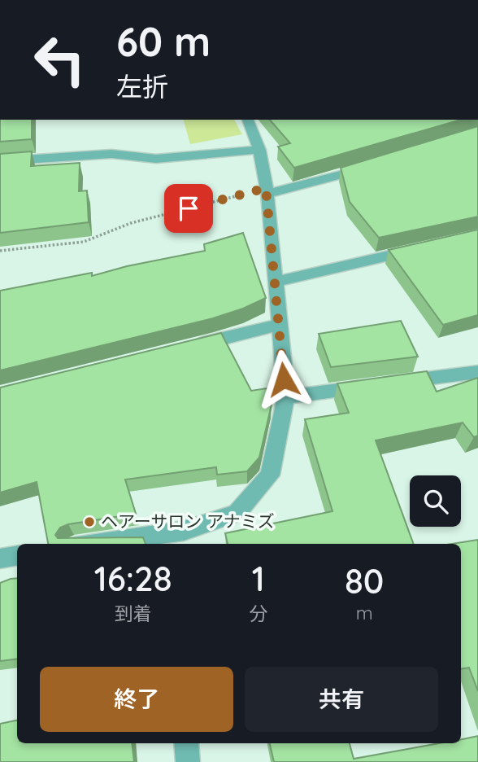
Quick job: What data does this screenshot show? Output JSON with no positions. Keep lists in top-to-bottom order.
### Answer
{
  "places": ["ヘアーサロン アナミズ"],
  "page": {
    "turn": ["60 m", "左折"],
    "eta": [
      "16:28",
      "到着",
      "1",
      "分",
      "80",
      "m"
    ],
    "buttons": ["終了", "共有"]
  }
}
